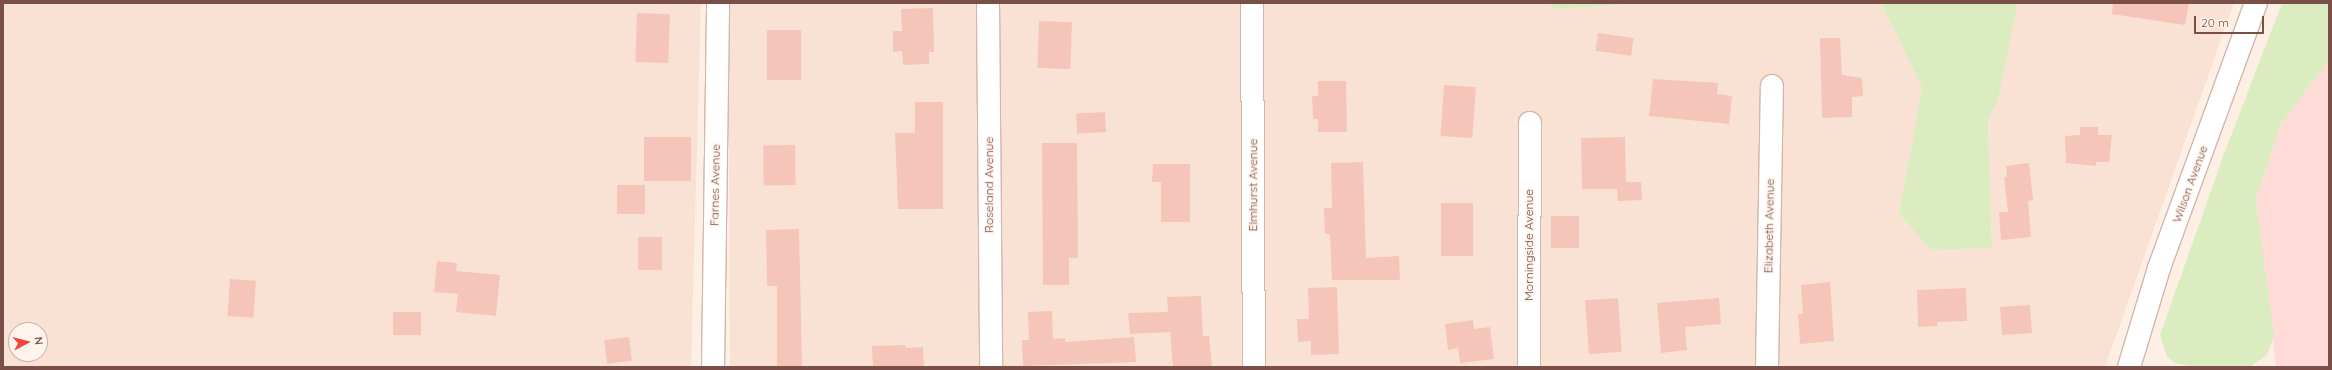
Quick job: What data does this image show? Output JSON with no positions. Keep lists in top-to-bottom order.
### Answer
{
  "streets": {
    "street": [
      "Wilson Avenue",
      "Farnes Avenue",
      "Roseland Avenue",
      "Elmhurst Avenue",
      "Elizabeth Avenue",
      "Morningside Avenue"
    ]
  },
  "scale_bar": "20 m",
  "north": "right"
}
